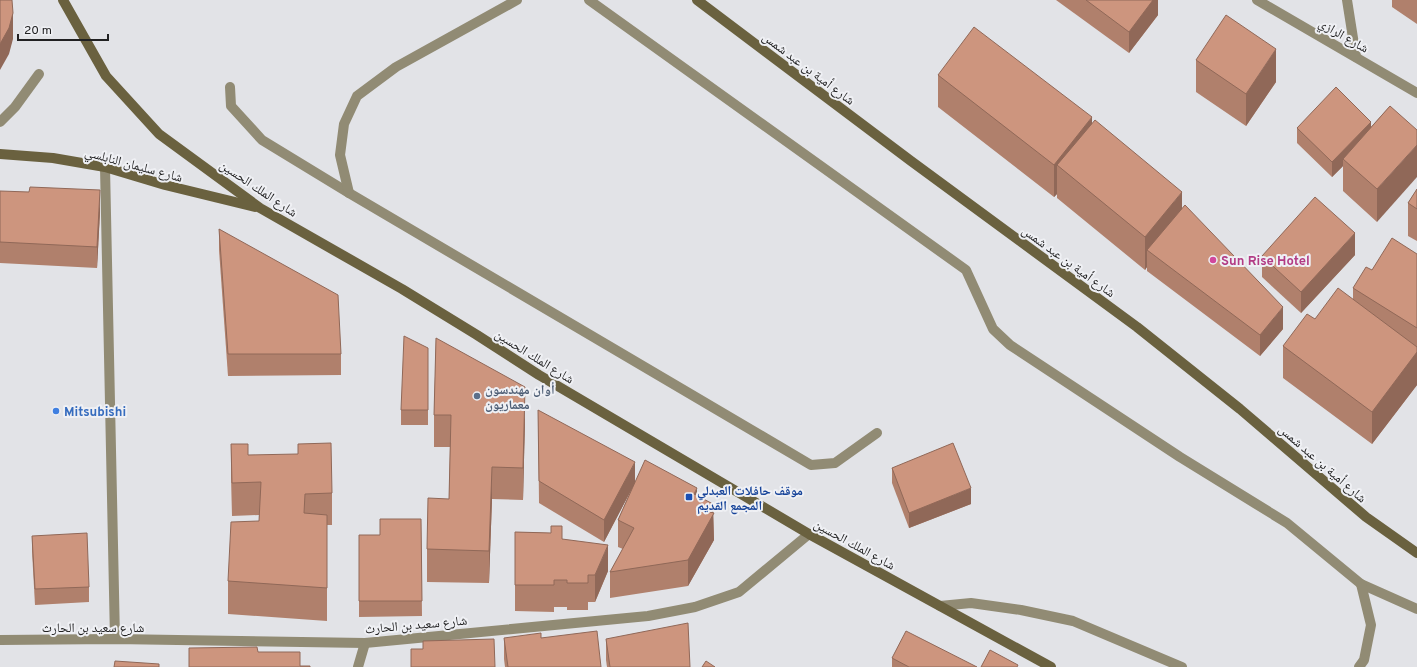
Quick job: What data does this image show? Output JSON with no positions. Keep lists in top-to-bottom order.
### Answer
{
  "streets": {
    "main road": ["شارع أمية بن عبد شمس", "شارع سليمان النابلسي", "شارع الملك الحسين"],
    "street": ["شارع الرازي", "شارع سعيد بن الحارث"]
  },
  "crossings": [
    ["شارع سليمان النابلسي", "شارع الملك الحسين"],
    ["شارع الملك الحسين", "شارع سعيد بن الحارث"]
  ],
  "places": {
    "other": ["Sun Rise Hotel", "أوان مهندسون معماريون", "Mitsubishi"],
    "transit": ["موقف حافلات العبدلي المجمع القديم"]
  },
  "scale_bar": "20 m"
}
